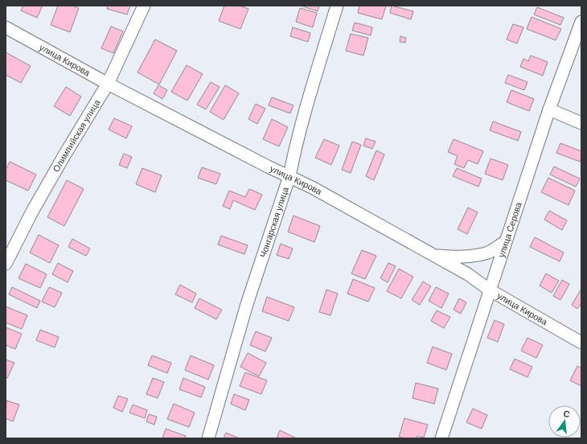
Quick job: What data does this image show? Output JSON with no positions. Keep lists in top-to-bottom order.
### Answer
{
  "streets": {
    "street": [
      "улица Кирова",
      "Олимпийская улица",
      "Чонгарская улица",
      "улица Серова"
    ]
  },
  "crossings": [
    ["улица Кирова", "Олимпийская улица"],
    ["улица Кирова", "Чонгарская улица"],
    ["улица Кирова", "улица Серова"]
  ],
  "north": "top"
}
